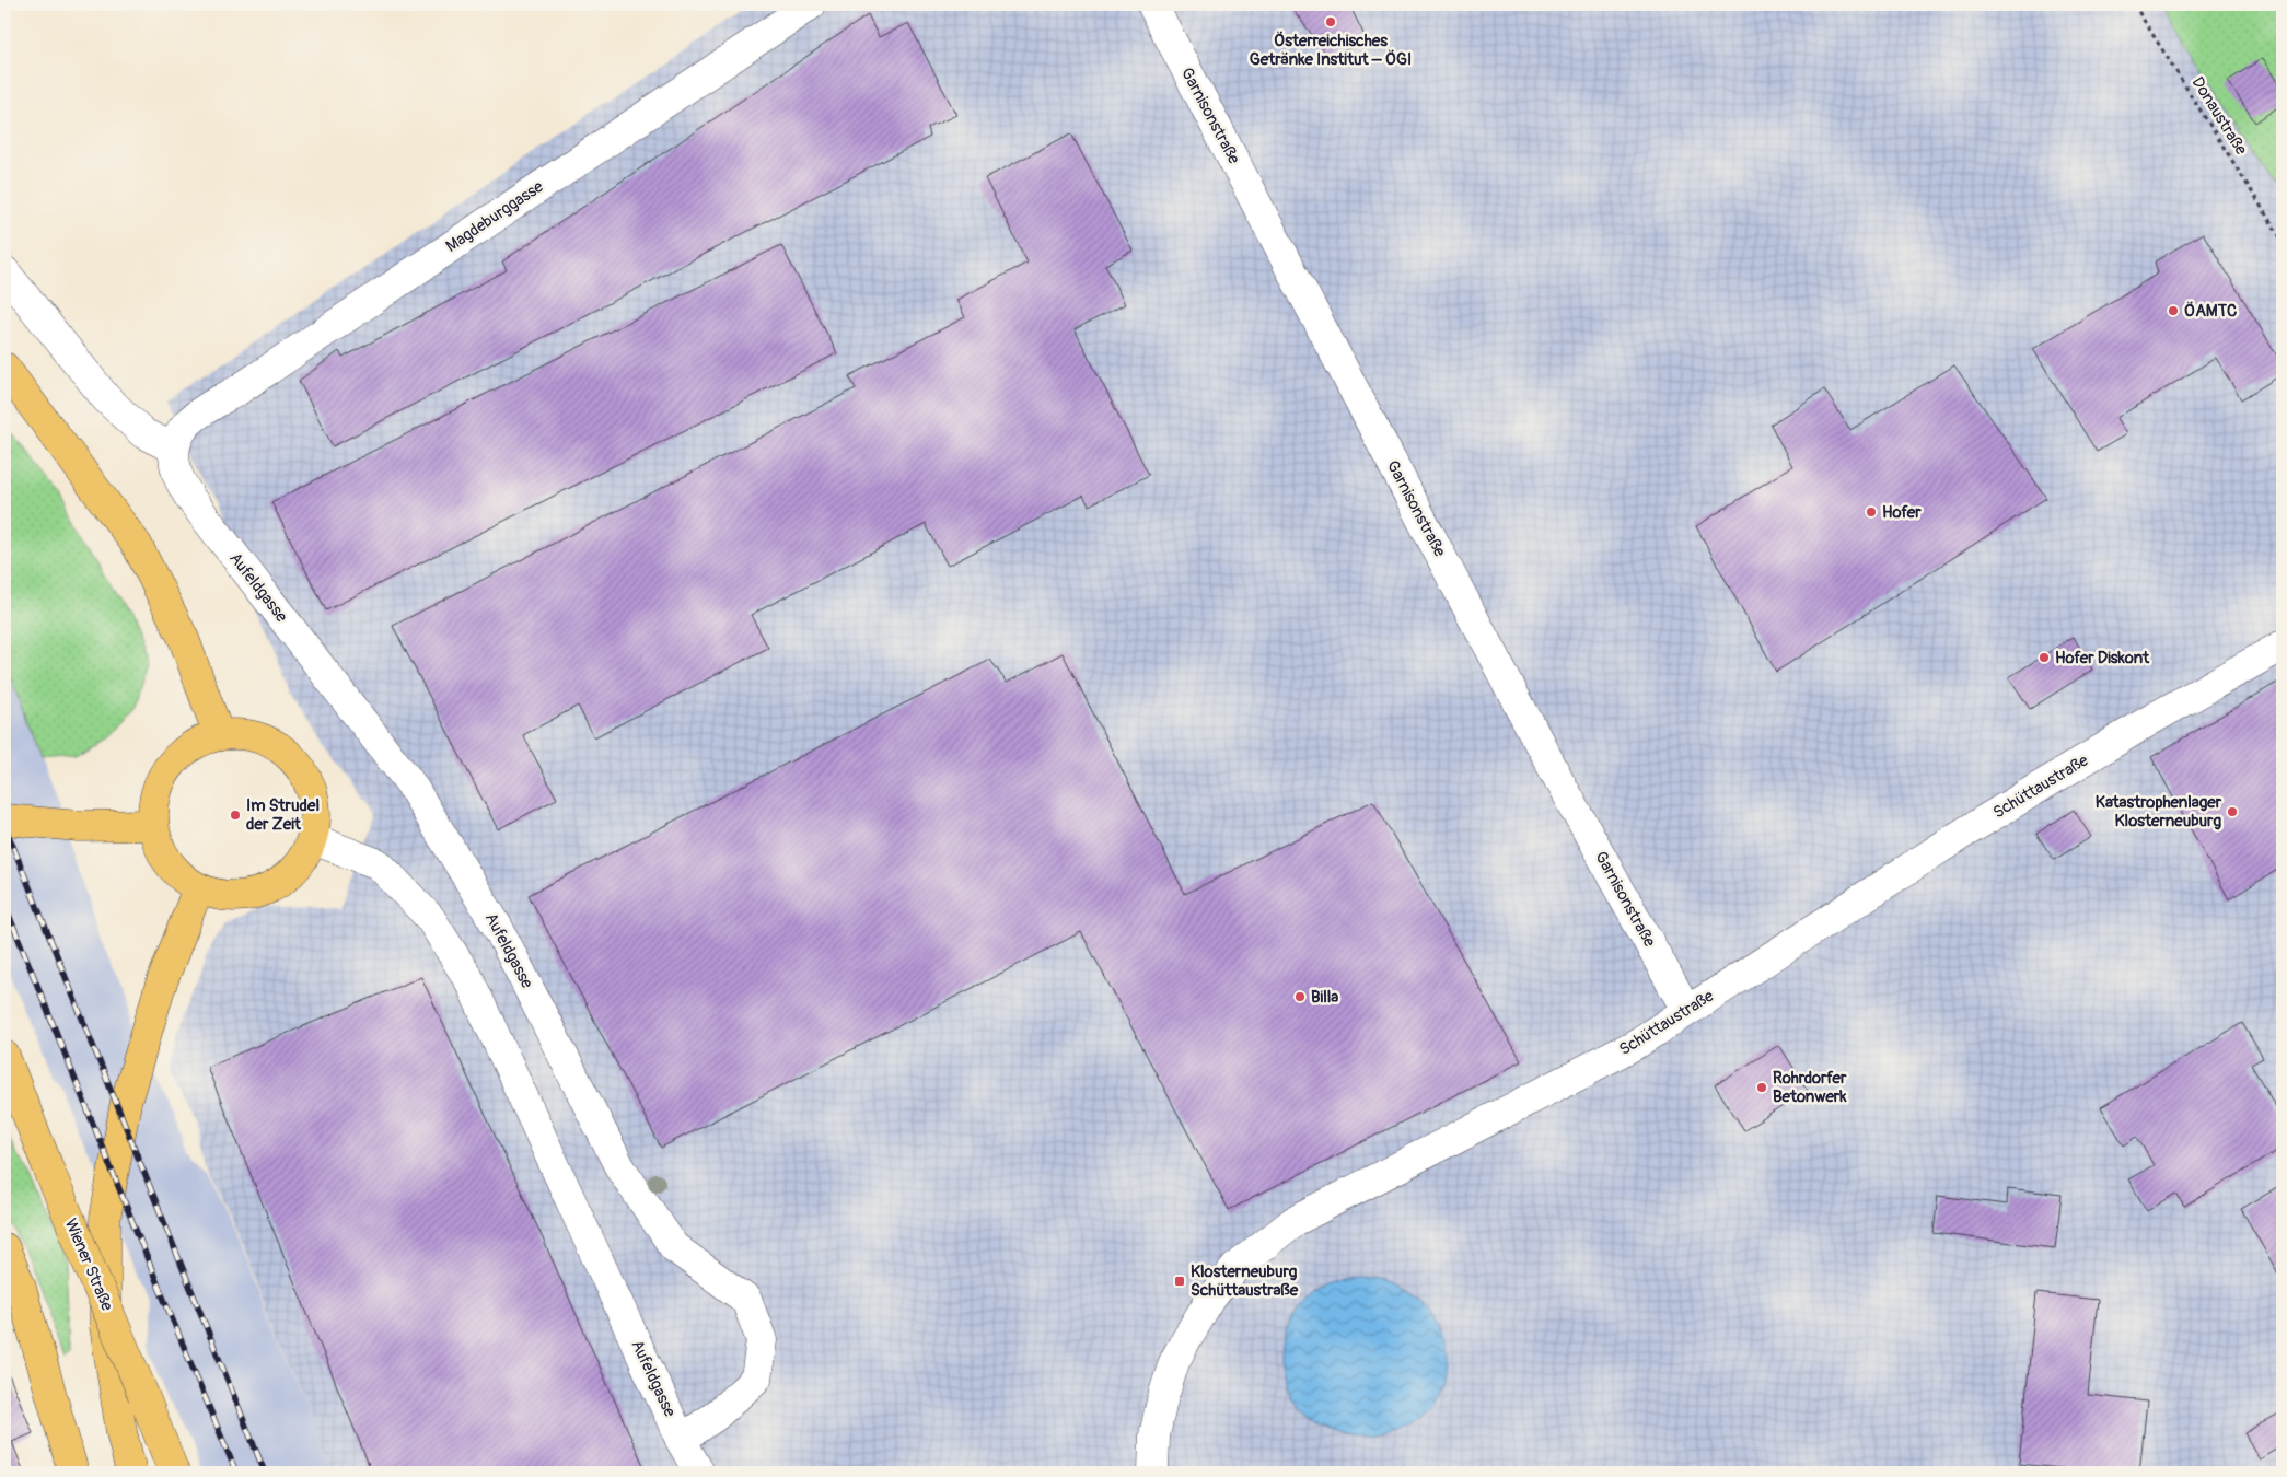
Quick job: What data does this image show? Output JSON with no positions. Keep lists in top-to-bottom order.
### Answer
{
  "streets": {
    "main road": ["Wiener Straße"],
    "street": [
      "Garnisonstraße",
      "Magdeburggasse",
      "Aufeldgasse",
      "Schüttaustraße"
    ],
    "path": ["Donaustraße"]
  },
  "crossings": [
    ["Garnisonstraße", "Schüttaustraße"],
    ["Magdeburggasse", "Aufeldgasse"]
  ],
  "places": {
    "other": [
      "Österreichisches Getränke Institut – ÖGI",
      "ÖAMTC",
      "Hofer",
      "Hofer Diskont",
      "Katastrophenlager Klosterneuburg",
      "Im Strudel der Zeit",
      "Billa",
      "Rohrdorfer Betonwerk"
    ],
    "transit": ["Klosterneuburg Schüttaustraße"]
  }
}
